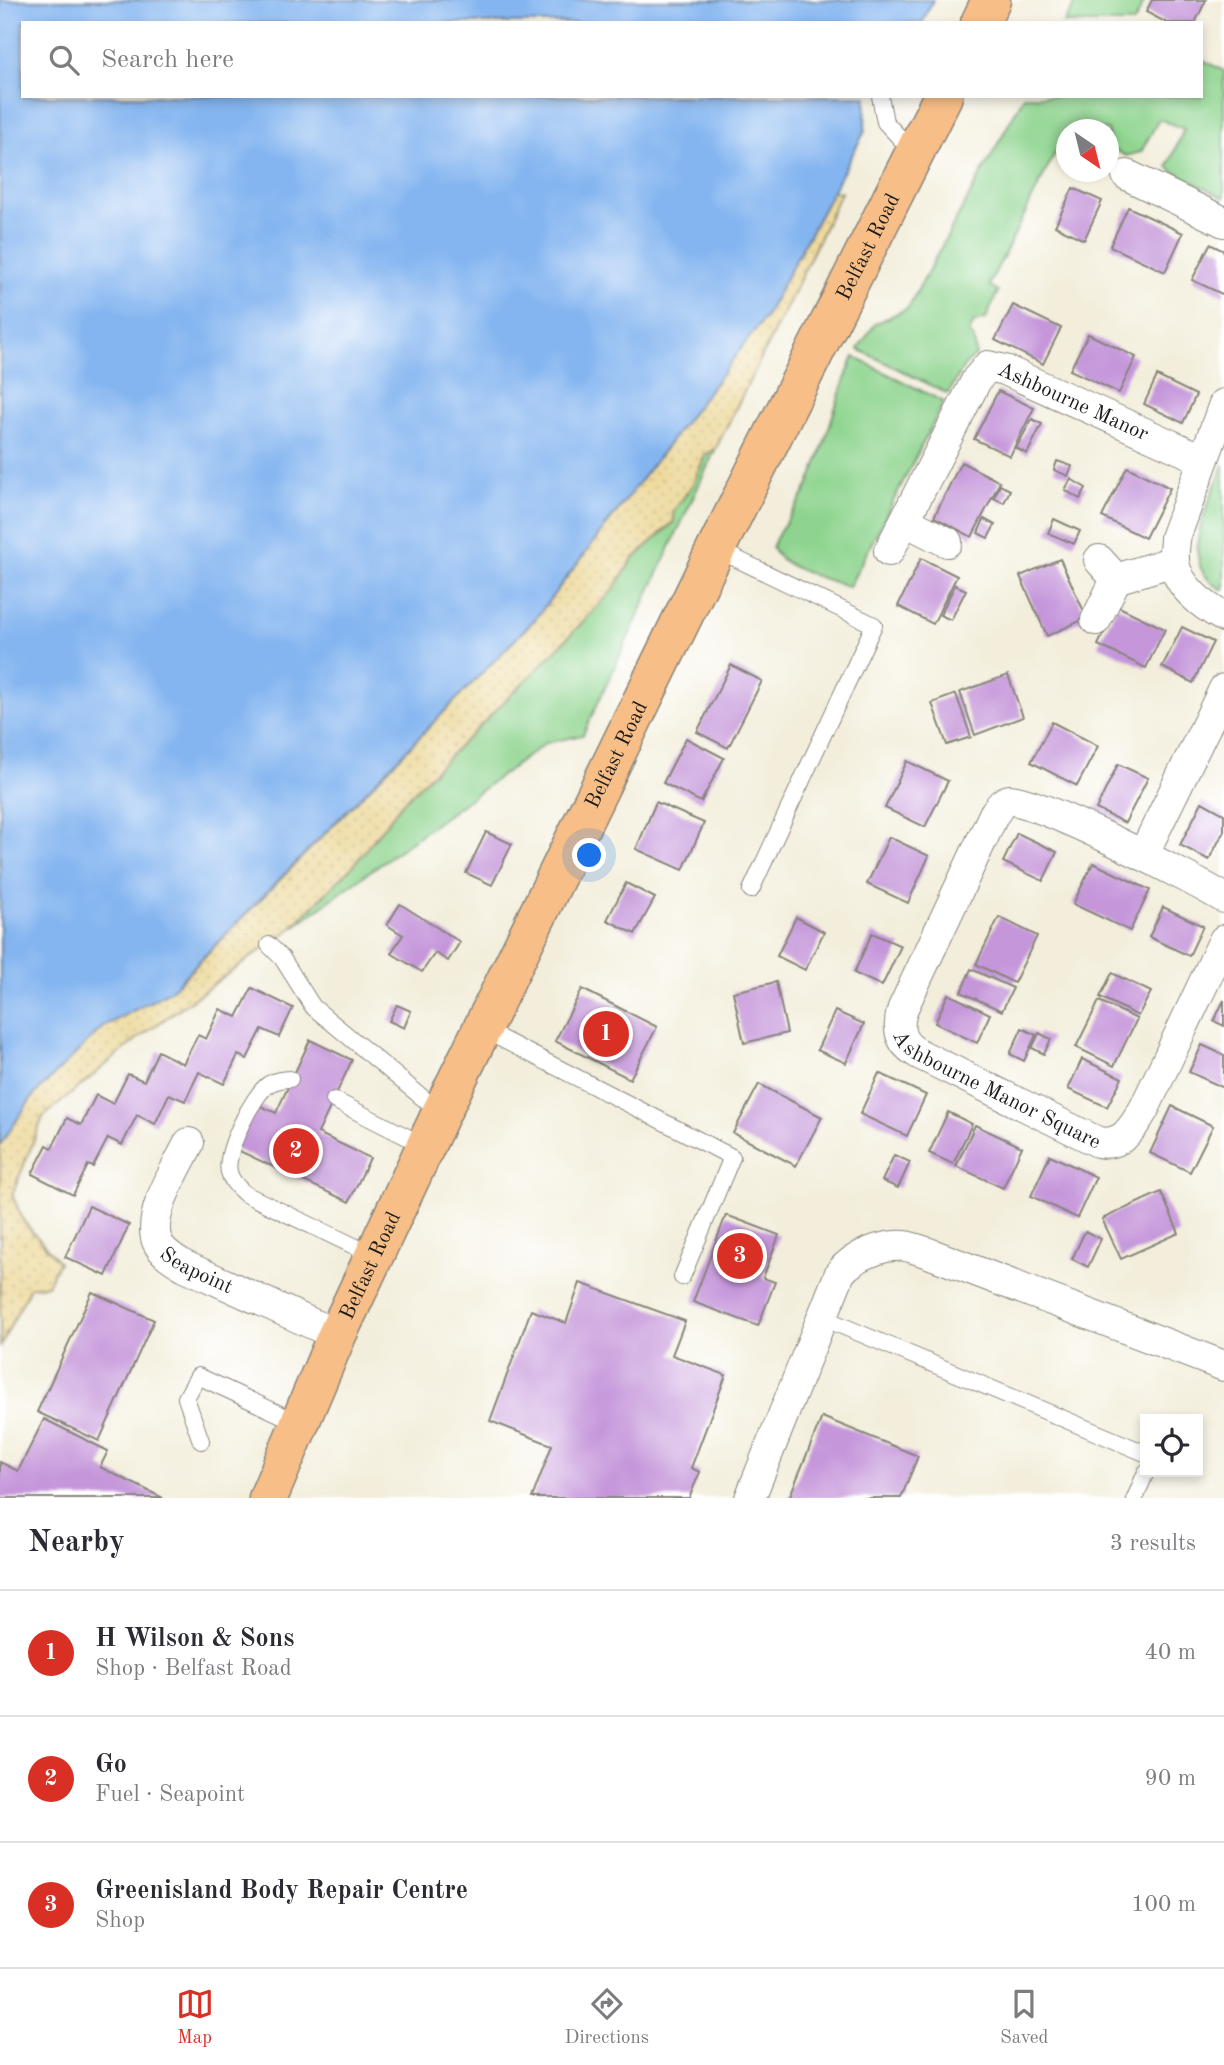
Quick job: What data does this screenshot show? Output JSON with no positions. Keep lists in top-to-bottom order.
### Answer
{
  "streets": {
    "highway": ["Belfast Road"],
    "street": ["Ashbourne Manor", "Ashbourne Manor Square", "Seapoint"]
  },
  "crossings": [
    ["Belfast Road", "Seapoint"]
  ],
  "north": "bottom right",
  "page": {
    "search": "Search here",
    "pins": ["1", "2", "3"],
    "heading": ["Nearby", "3 results"],
    "list": [
      {
        "mark": "1",
        "name": "H Wilson & Sons",
        "note": "Shop · Belfast Road",
        "value": "40 m"
      },
      {
        "mark": "2",
        "name": "Go",
        "note": "Fuel · Seapoint",
        "value": "90 m"
      },
      {
        "mark": "3",
        "name": "Greenisland Body Repair Centre",
        "note": "Shop",
        "value": "100 m"
      }
    ],
    "nav": ["Map", "Directions", "Saved"]
  }
}
